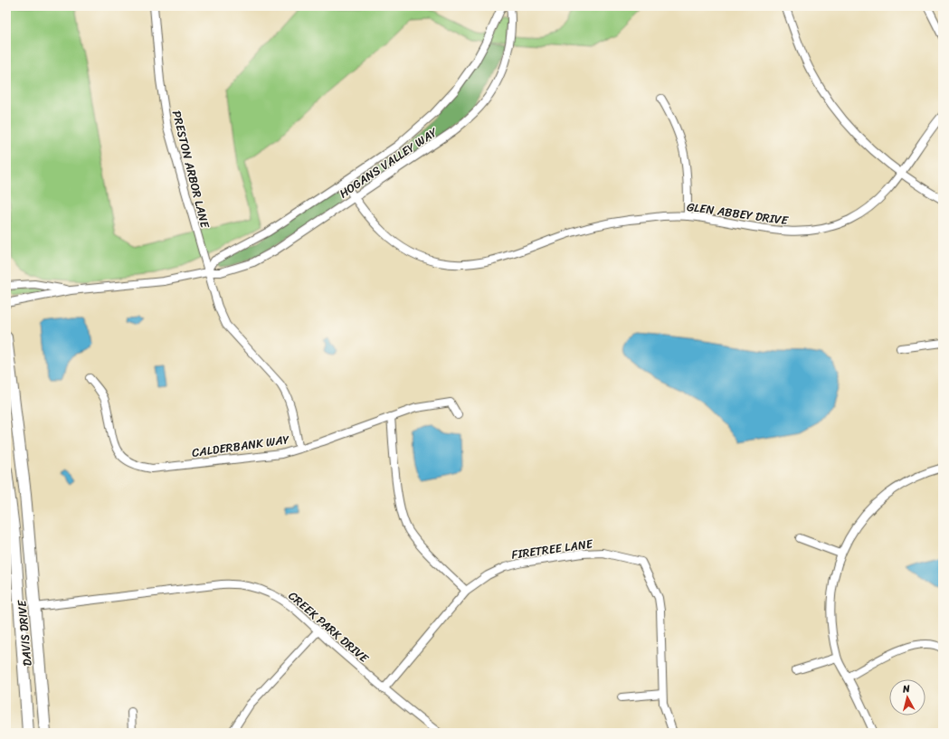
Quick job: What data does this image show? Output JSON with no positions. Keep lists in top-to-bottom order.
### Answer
{
  "streets": {
    "main road": ["DAVIS DRIVE"],
    "street": [
      "HOGANS VALLEY WAY",
      "PRESTON ARBOR LANE",
      "GLEN ABBEY DRIVE",
      "CALDERBANK WAY",
      "FIRETREE LANE",
      "CREEK PARK DRIVE"
    ]
  },
  "crossings": [
    ["HOGANS VALLEY WAY", "PRESTON ARBOR LANE"],
    ["HOGANS VALLEY WAY", "GLEN ABBEY DRIVE"],
    ["PRESTON ARBOR LANE", "CALDERBANK WAY"],
    ["FIRETREE LANE", "CREEK PARK DRIVE"],
    ["CREEK PARK DRIVE", "DAVIS DRIVE"]
  ],
  "north": "top"
}
